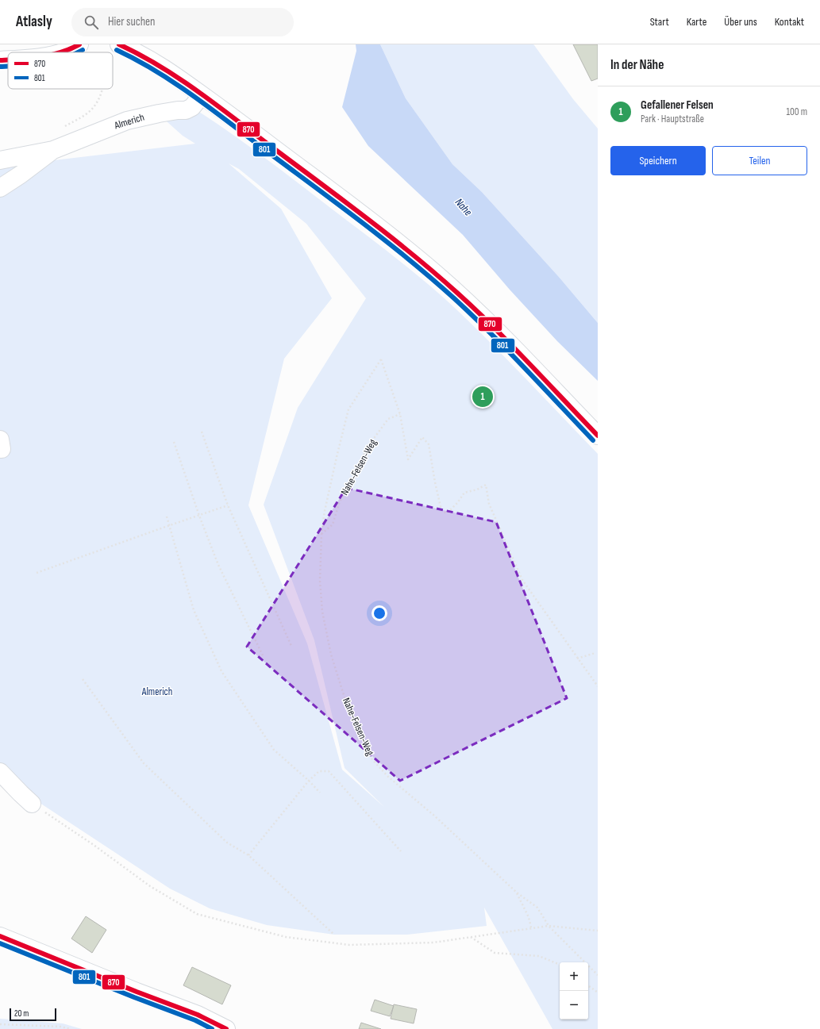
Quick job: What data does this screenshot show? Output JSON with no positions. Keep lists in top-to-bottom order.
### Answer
{
  "streets": {
    "street": ["Almerich"],
    "path": ["Nahe-Felsen-Weg"]
  },
  "water": ["Nahe"],
  "parks": ["Almerich"],
  "lines": ["transit line 870", "transit line 801"],
  "legend": ["870", "801"],
  "scale_bar": "20 m",
  "page": {
    "header": "Atlasly",
    "search": "Hier suchen",
    "nav": [
      "Start",
      "Karte",
      "Über uns",
      "Kontakt"
    ],
    "heading": "In der Nähe",
    "list": [
      {
        "mark": "1",
        "name": "Gefallener Felsen",
        "note": "Park · Hauptstraße",
        "value": "100 m"
      }
    ],
    "buttons": ["Speichern", "Teilen"],
    "pins": "1",
    "map_buttons": ["+", "−"],
    "scale": "20 m"
  }
}
